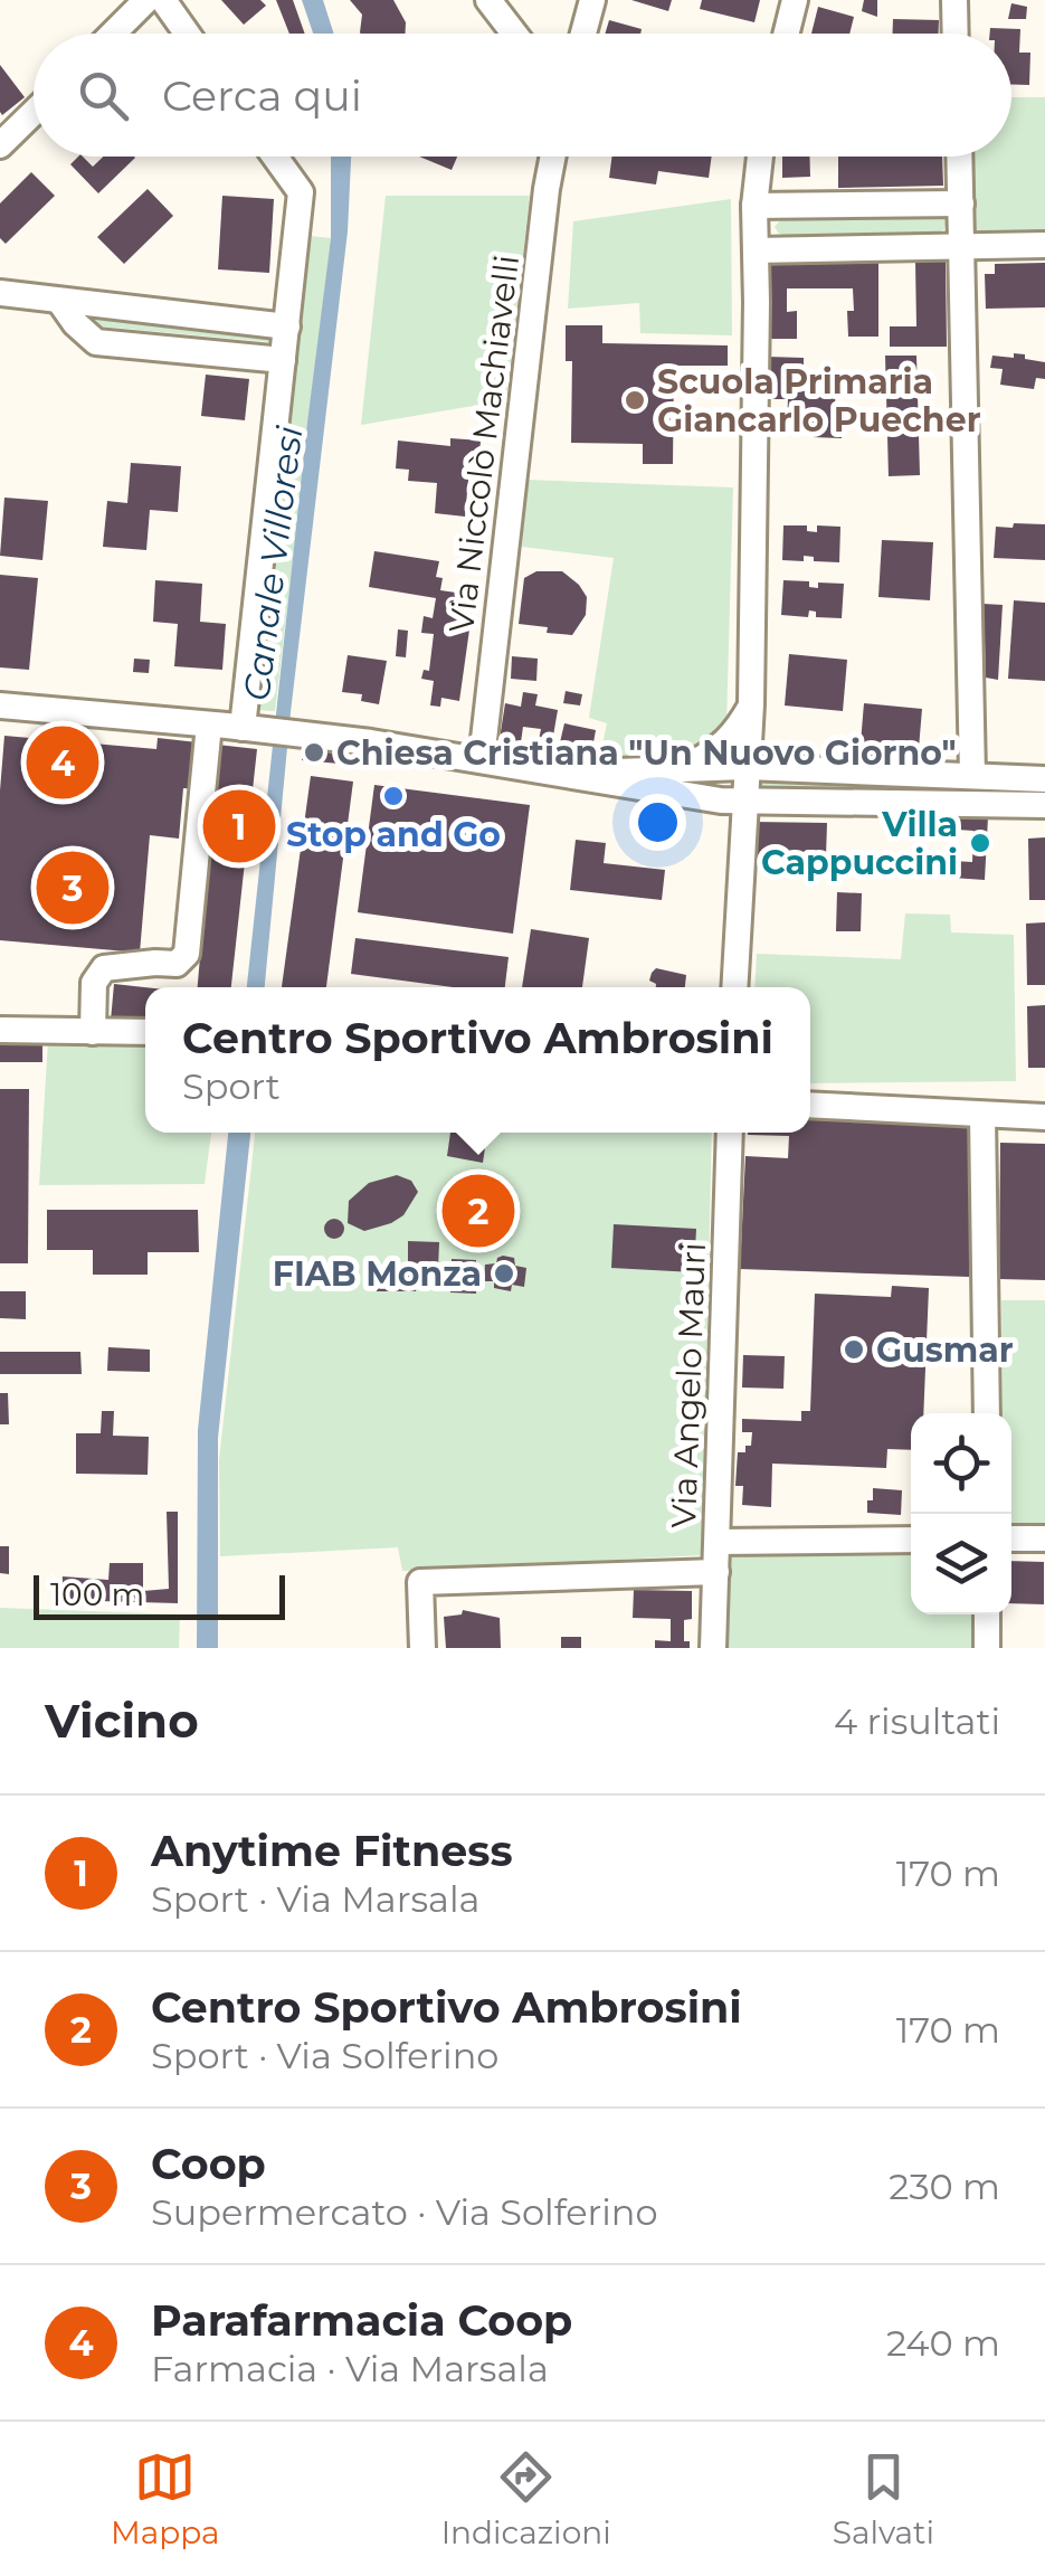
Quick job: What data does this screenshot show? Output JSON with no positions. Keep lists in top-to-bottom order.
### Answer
{
  "streets": {
    "street": ["Via Niccolò Machiavelli", "Via Angelo Mauri"]
  },
  "water": ["Canale Villoresi"],
  "places": [
    "Scuola Primaria Giancarlo Puecher",
    "Chiesa Cristiana \"Un Nuovo Giorno\"",
    "Stop and Go",
    "Villa Cappuccini",
    "FIAB Monza",
    "Gusmar"
  ],
  "scale_bar": "100 m",
  "page": {
    "search": "Cerca qui",
    "pins": [
      "4",
      "1",
      "3",
      "2"
    ],
    "popup": ["Centro Sportivo Ambrosini", "Sport"],
    "scale": "100 m",
    "heading": ["Vicino", "4 risultati"],
    "list": [
      {
        "mark": "1",
        "name": "Anytime Fitness",
        "note": "Sport · Via Marsala",
        "value": "170 m"
      },
      {
        "mark": "2",
        "name": "Centro Sportivo Ambrosini",
        "note": "Sport · Via Solferino",
        "value": "170 m"
      },
      {
        "mark": "3",
        "name": "Coop",
        "note": "Supermercato · Via Solferino",
        "value": "230 m"
      },
      {
        "mark": "4",
        "name": "Parafarmacia Coop",
        "note": "Farmacia · Via Marsala",
        "value": "240 m"
      }
    ],
    "nav": ["Mappa", "Indicazioni", "Salvati"]
  }
}
